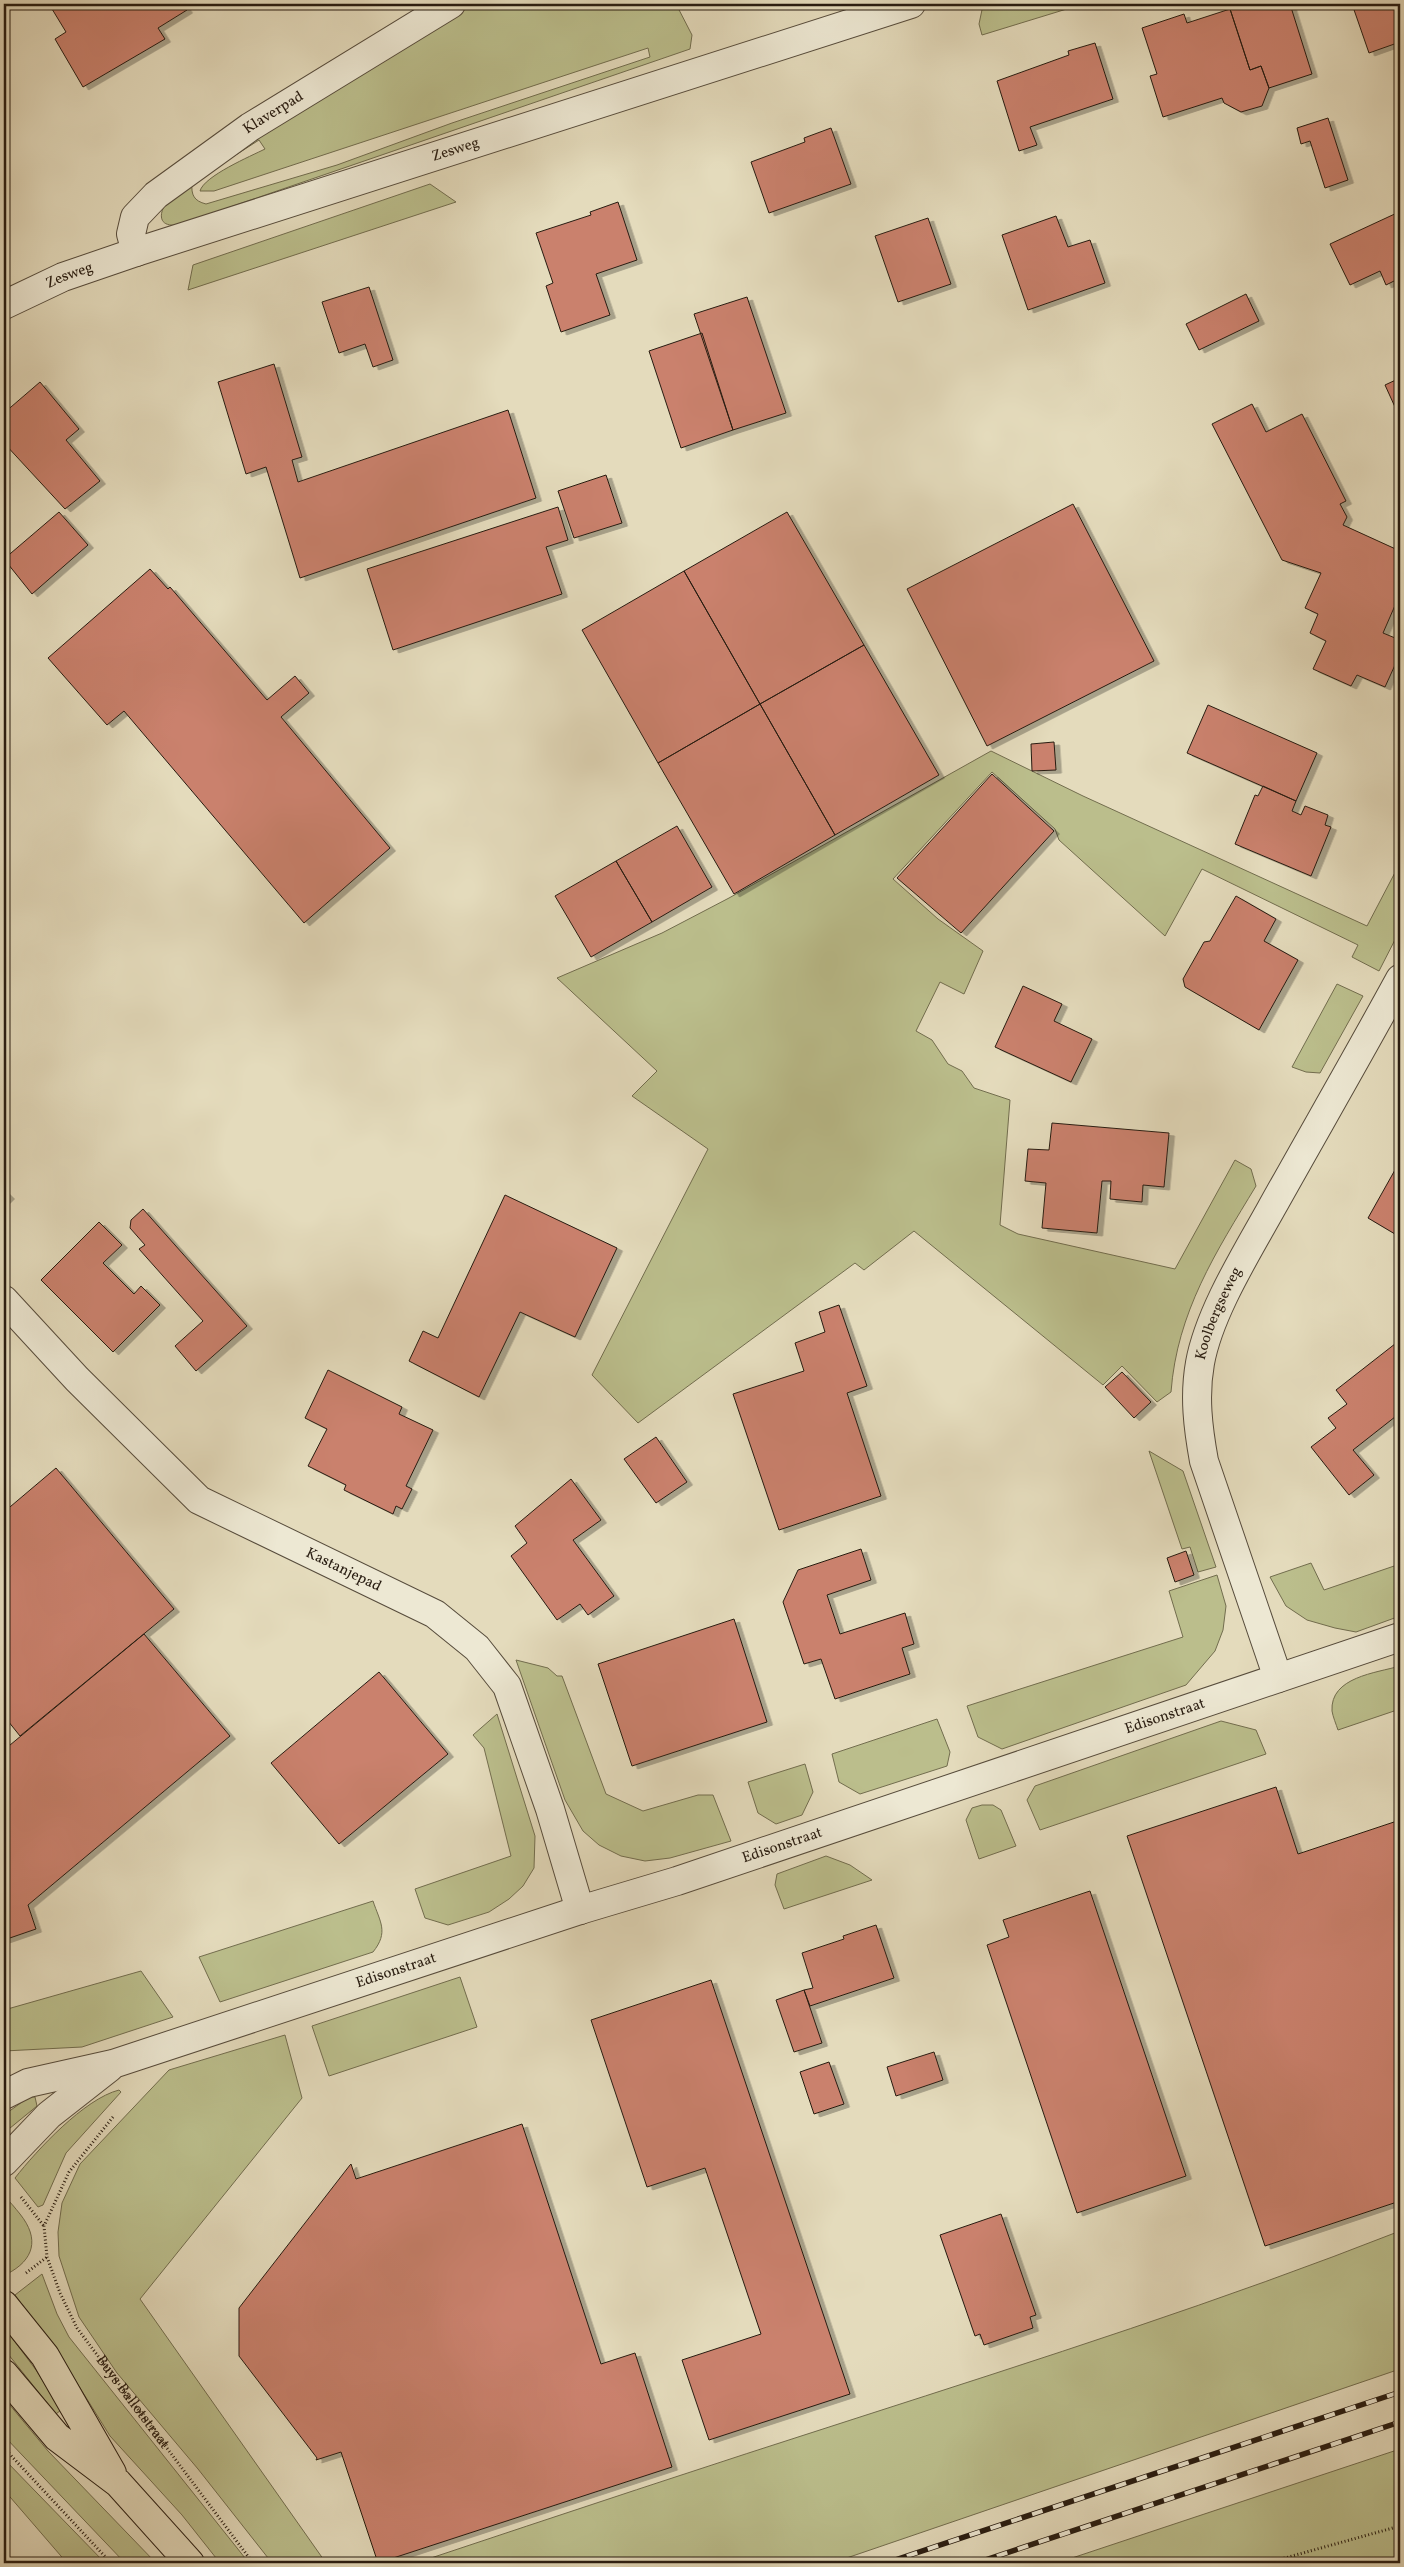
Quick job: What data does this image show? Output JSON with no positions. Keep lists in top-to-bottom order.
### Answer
{
  "streets": {
    "street": [
      "Klaverpad",
      "Zesweg",
      "Koolbergseweg",
      "Kastanjepad",
      "Edisonstraat"
    ],
    "path": ["Buys Ballotstraat"]
  },
  "crossings": [
    ["Klaverpad", "Zesweg"],
    ["Koolbergseweg", "Edisonstraat"],
    ["Kastanjepad", "Edisonstraat"]
  ]
}
